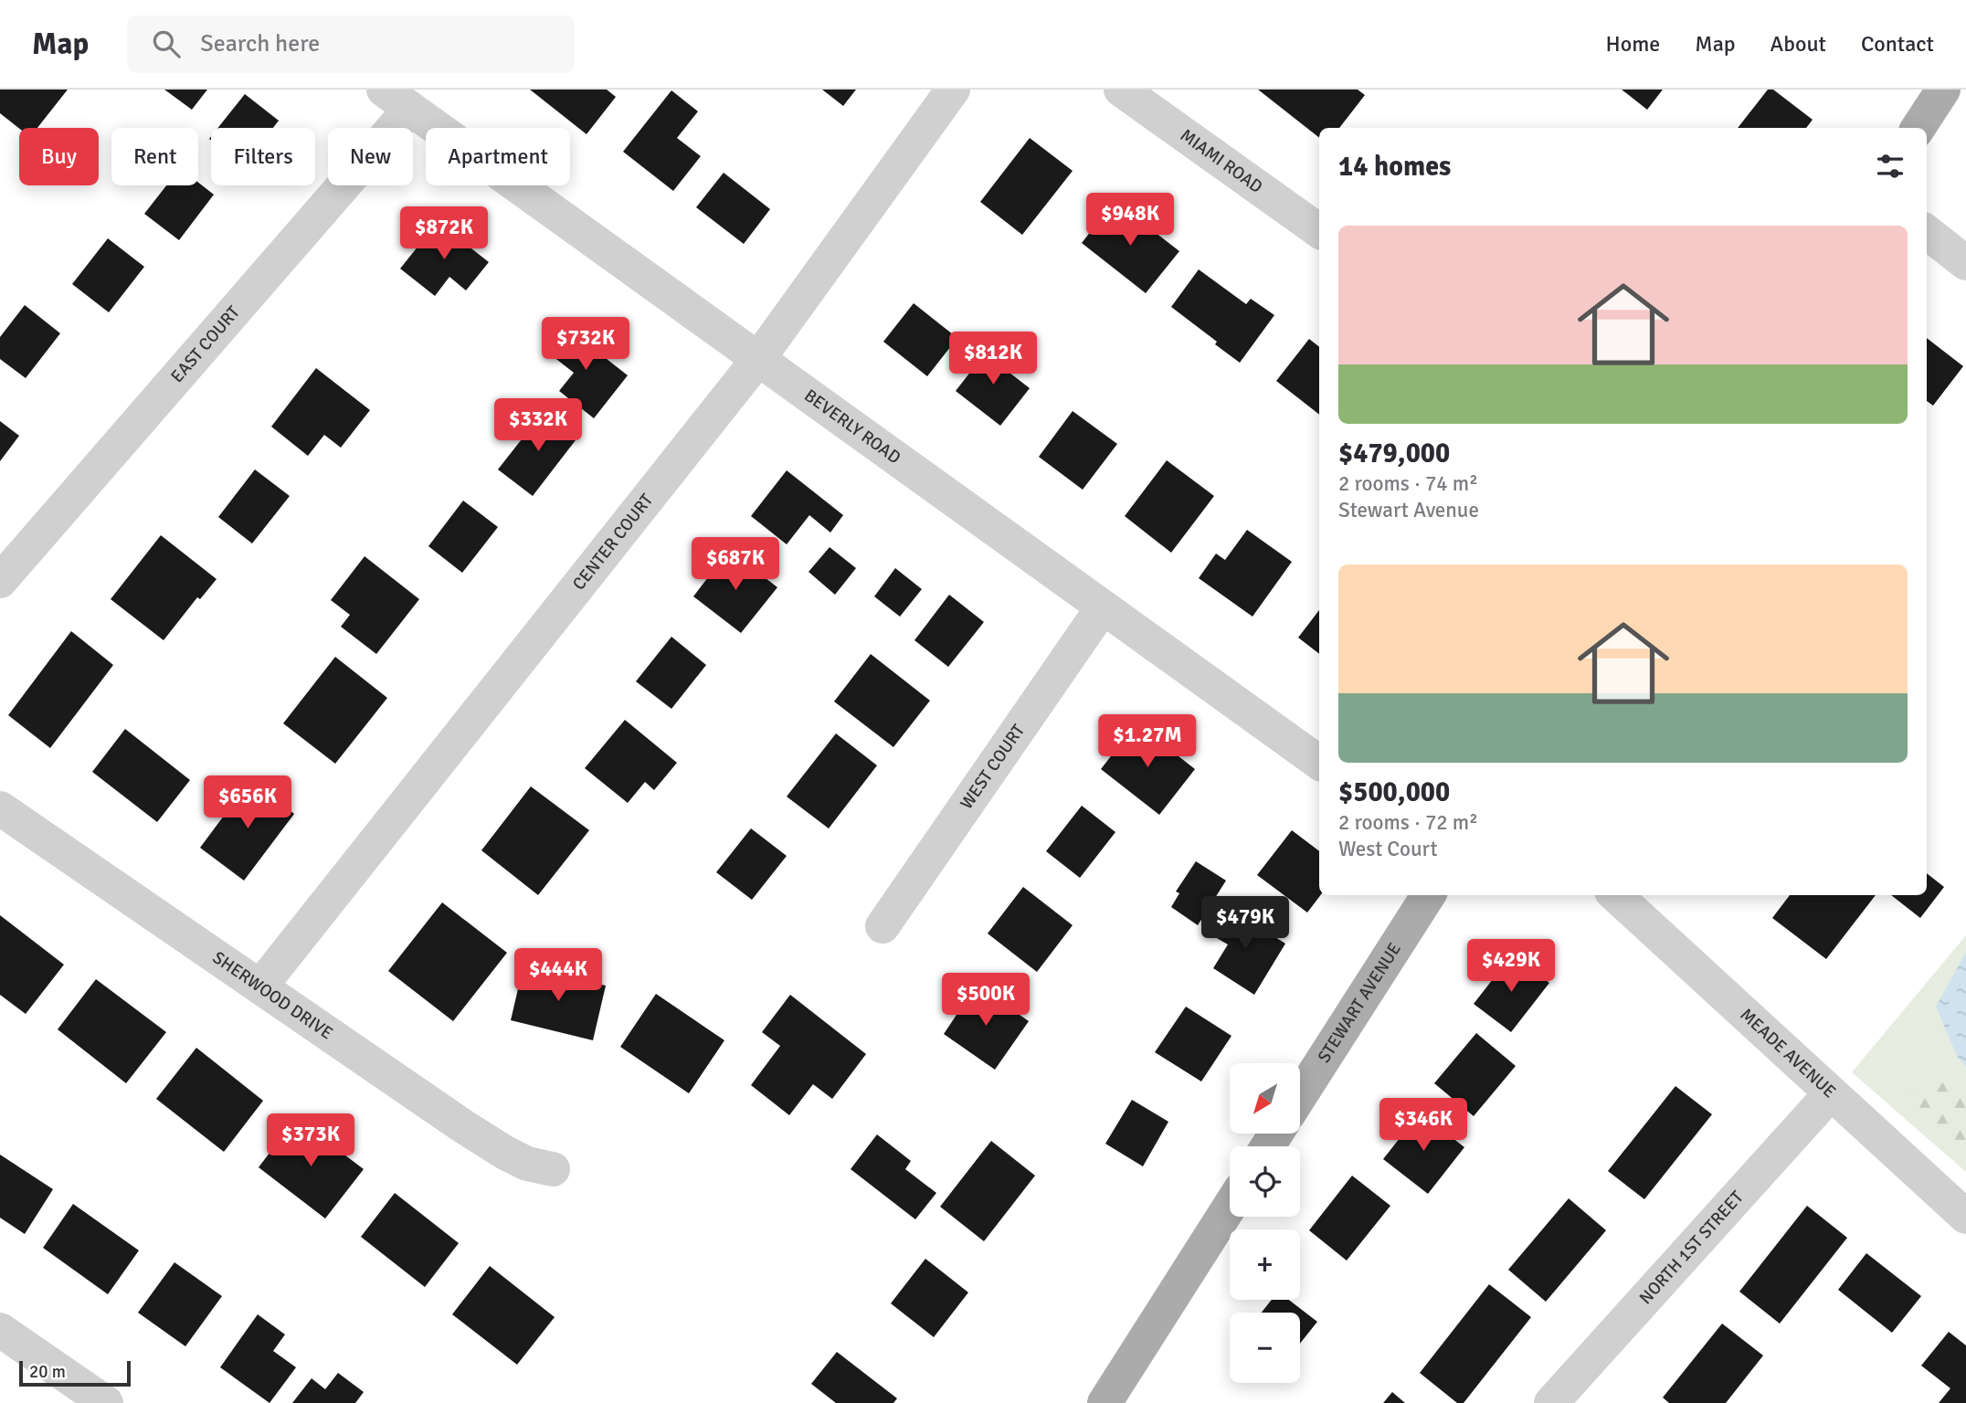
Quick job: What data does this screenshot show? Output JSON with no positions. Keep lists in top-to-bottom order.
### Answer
{
  "streets": {
    "main road": ["STEWART AVENUE"],
    "street": [
      "MIAMI ROAD",
      "EAST COURT",
      "BEVERLY ROAD",
      "CENTER COURT",
      "WEST COURT",
      "SHERWOOD DRIVE",
      "MEADE AVENUE",
      "NORTH 1ST STREET"
    ]
  },
  "crossings": [
    ["EAST COURT", "BEVERLY ROAD"],
    ["BEVERLY ROAD", "CENTER COURT"],
    ["BEVERLY ROAD", "WEST COURT"],
    ["CENTER COURT", "SHERWOOD DRIVE"],
    ["MEADE AVENUE", "NORTH 1ST STREET"]
  ],
  "scale_bar": "20 m",
  "north": "bottom left",
  "page": {
    "header": "Map",
    "search": "Search here",
    "nav": [
      "Home",
      "Map",
      "About",
      "Contact"
    ],
    "chip": [
      "Buy",
      "Rent",
      "Filters",
      "New",
      "Apartment"
    ],
    "heading": "14 homes",
    "price": [
      "$948K",
      "$872K",
      "$732K",
      "$812K",
      "$332K",
      "$687K",
      "$1.27M",
      "$656K",
      "$479K",
      "$429K",
      "$444K",
      "$500K",
      "$346K",
      "$373K"
    ],
    "list": [
      {
        "name": "$479,000",
        "note": "2 rooms · 74 m² · Stewart Avenue"
      },
      {
        "name": "$500,000",
        "note": "2 rooms · 72 m² · West Court"
      }
    ],
    "map_buttons": ["+", "−"],
    "scale": "20 m"
  }
}
